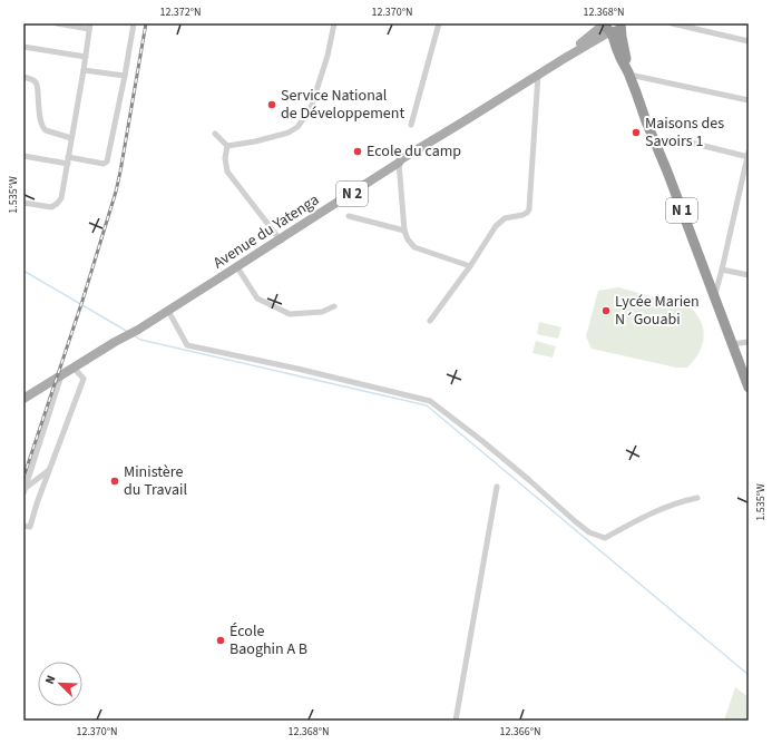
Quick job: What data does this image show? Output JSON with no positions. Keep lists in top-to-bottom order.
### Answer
{
  "streets": {
    "highway": ["N 1"],
    "main road": ["N 2", "Avenue du Yatenga"]
  },
  "crossings": [
    ["N 2", "Avenue du Yatenga"],
    ["N 1", "Avenue du Yatenga"]
  ],
  "places": [
    "Service National de Développement",
    "Maisons des Savoirs 1",
    "Ecole du camp",
    "Lycée Marien N´Gouabi",
    "Ministère du Travail",
    "École Baoghin A B"
  ],
  "north": "top left",
  "coordinates": [
    "12.372°N",
    "12.370°N",
    "12.368°N",
    "1.535°W",
    "12.366°N"
  ]
}
